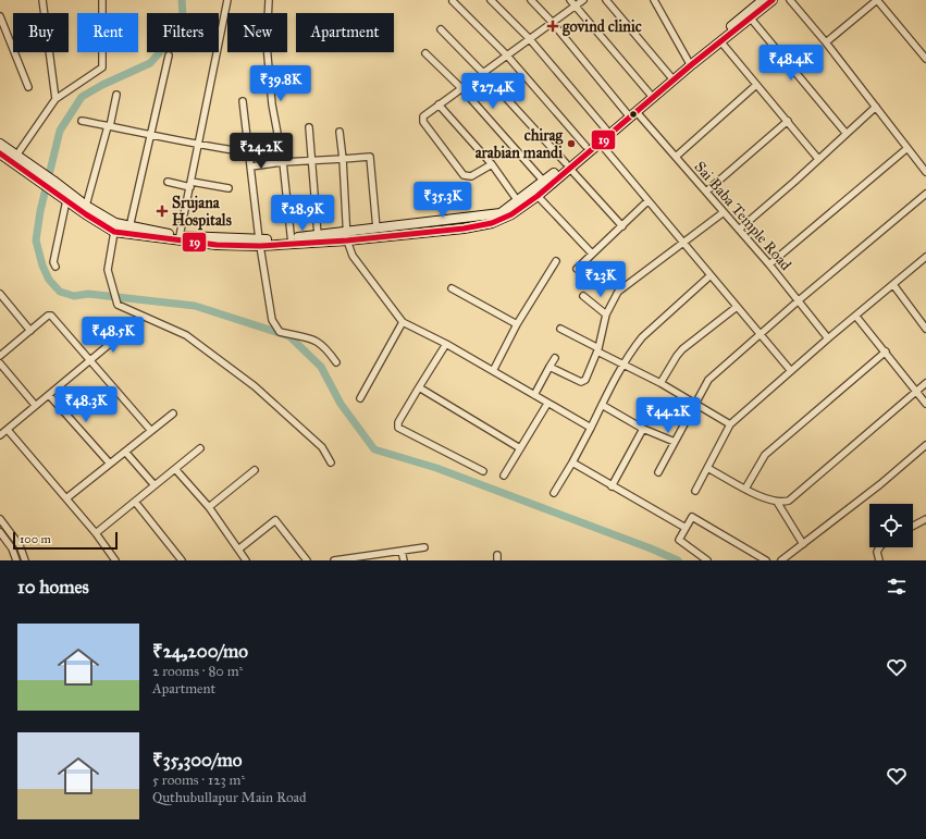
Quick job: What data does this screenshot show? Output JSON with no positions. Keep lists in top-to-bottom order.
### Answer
{
  "streets": {
    "street": ["Sai Baba Temple Road"]
  },
  "places": {
    "health": ["govind clinic", "Srujana Hospitals"],
    "other": ["chirag arabian mandi"]
  },
  "lines": ["transit line 19"],
  "scale_bar": "100 m",
  "page": {
    "chip": [
      "Buy",
      "Rent",
      "Filters",
      "New",
      "Apartment"
    ],
    "price": [
      "₹48.4K",
      "₹39.8K",
      "₹27.4K",
      "₹24.2K",
      "₹35.3K",
      "₹28.9K",
      "₹23K",
      "₹48.5K",
      "₹48.3K",
      "₹44.2K"
    ],
    "scale": "100 m",
    "heading": "10 homes",
    "list": [
      {
        "name": "₹24,200/mo",
        "note": "2 rooms · 80 m² · Apartment"
      },
      {
        "name": "₹35,300/mo",
        "note": "5 rooms · 123 m² · Quthubullapur Main Road"
      }
    ]
  }
}
